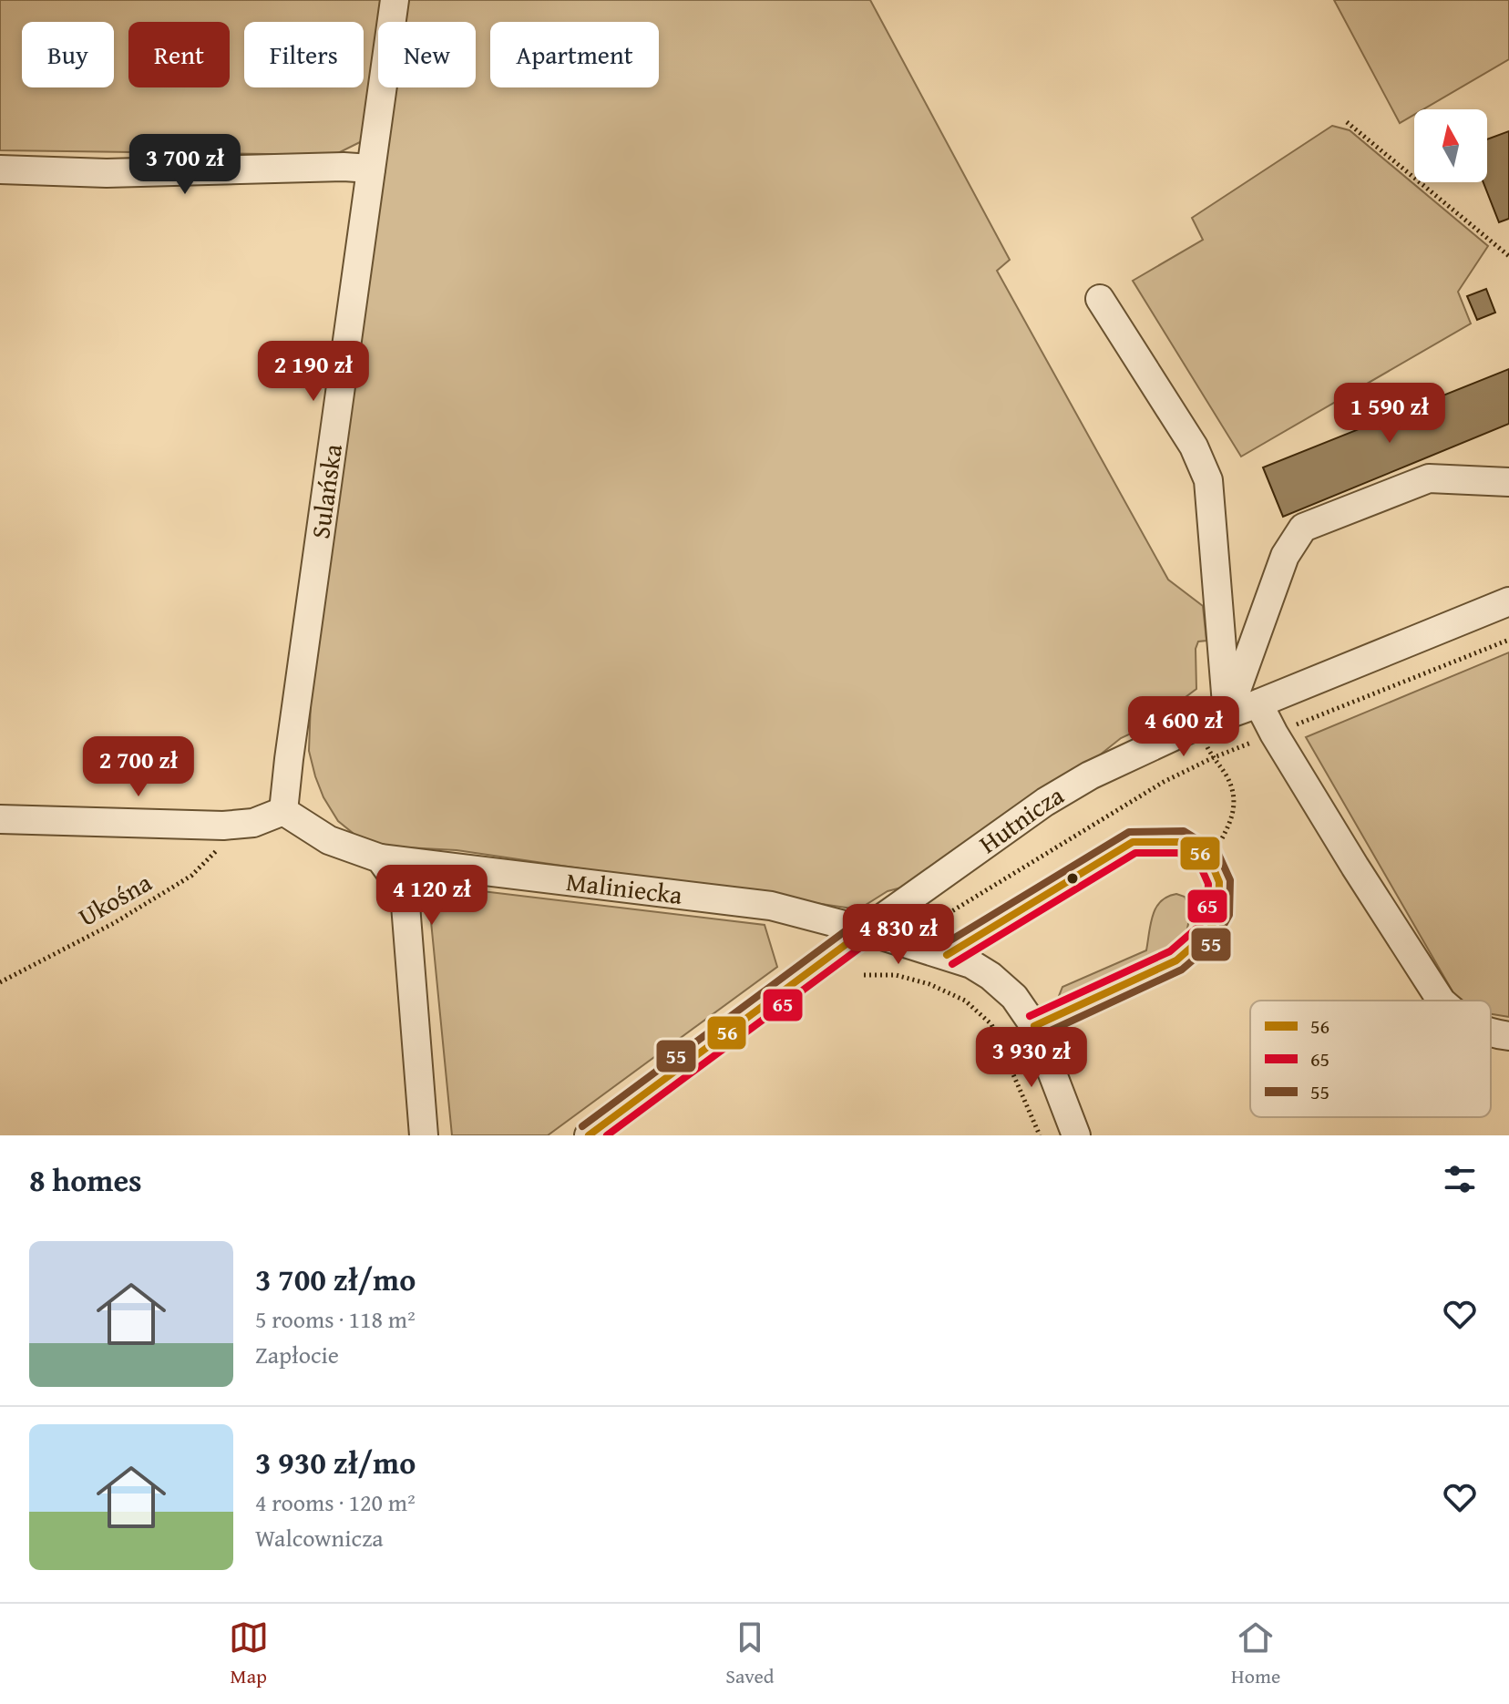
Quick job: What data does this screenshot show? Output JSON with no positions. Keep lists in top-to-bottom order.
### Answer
{
  "streets": {
    "street": ["Sulańska", "Hutnicza", "Maliniecka"],
    "path": ["Ukośna"]
  },
  "crossings": [
    ["Sulańska", "Maliniecka"],
    ["Hutnicza", "Maliniecka"]
  ],
  "lines": ["transit line 55", "transit line 56", "transit line 65"],
  "legend": ["56", "65", "55"],
  "north": "top",
  "page": {
    "chip": [
      "Buy",
      "Rent",
      "Filters",
      "New",
      "Apartment"
    ],
    "price": [
      "3 700 zł",
      "2 190 zł",
      "1 590 zł",
      "4 600 zł",
      "2 700 zł",
      "4 120 zł",
      "4 830 zł",
      "3 930 zł"
    ],
    "heading": "8 homes",
    "list": [
      {
        "name": "3 700 zł/mo",
        "note": "5 rooms · 118 m² · Zapłocie"
      },
      {
        "name": "3 930 zł/mo",
        "note": "4 rooms · 120 m² · Walcownicza"
      }
    ],
    "tabs": ["Map", "Saved", "Home"]
  }
}
